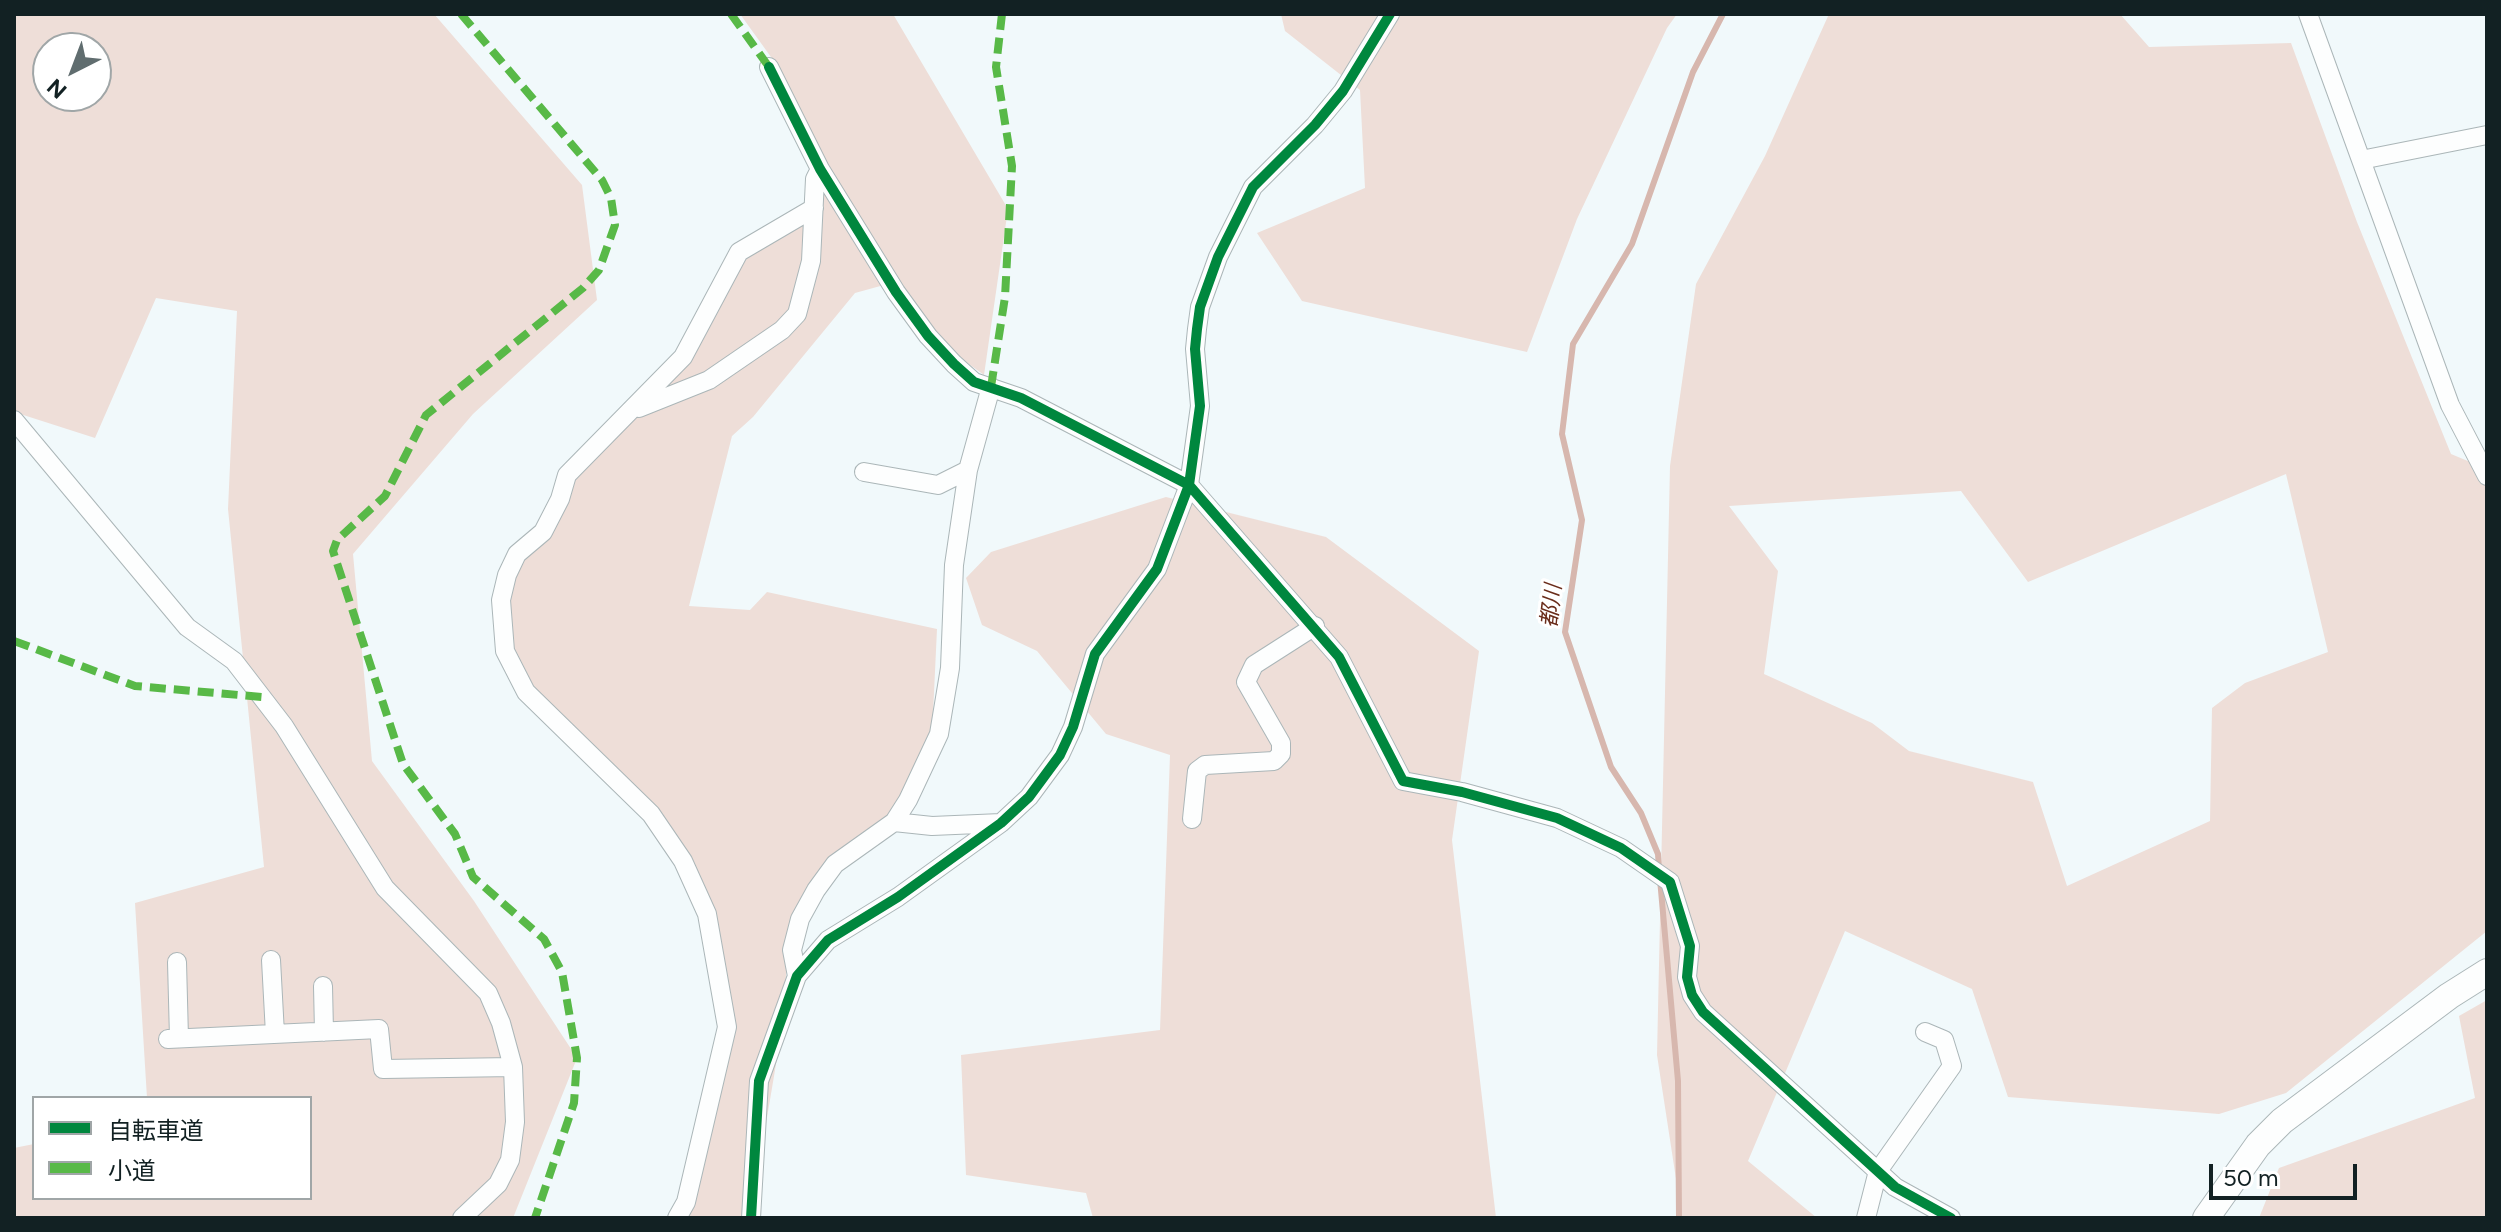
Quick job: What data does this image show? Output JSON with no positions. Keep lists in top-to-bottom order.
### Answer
{
  "water": ["都川"],
  "legend": ["自転車道", "小道"],
  "scale_bar": "50 m",
  "north": "bottom left"
}
